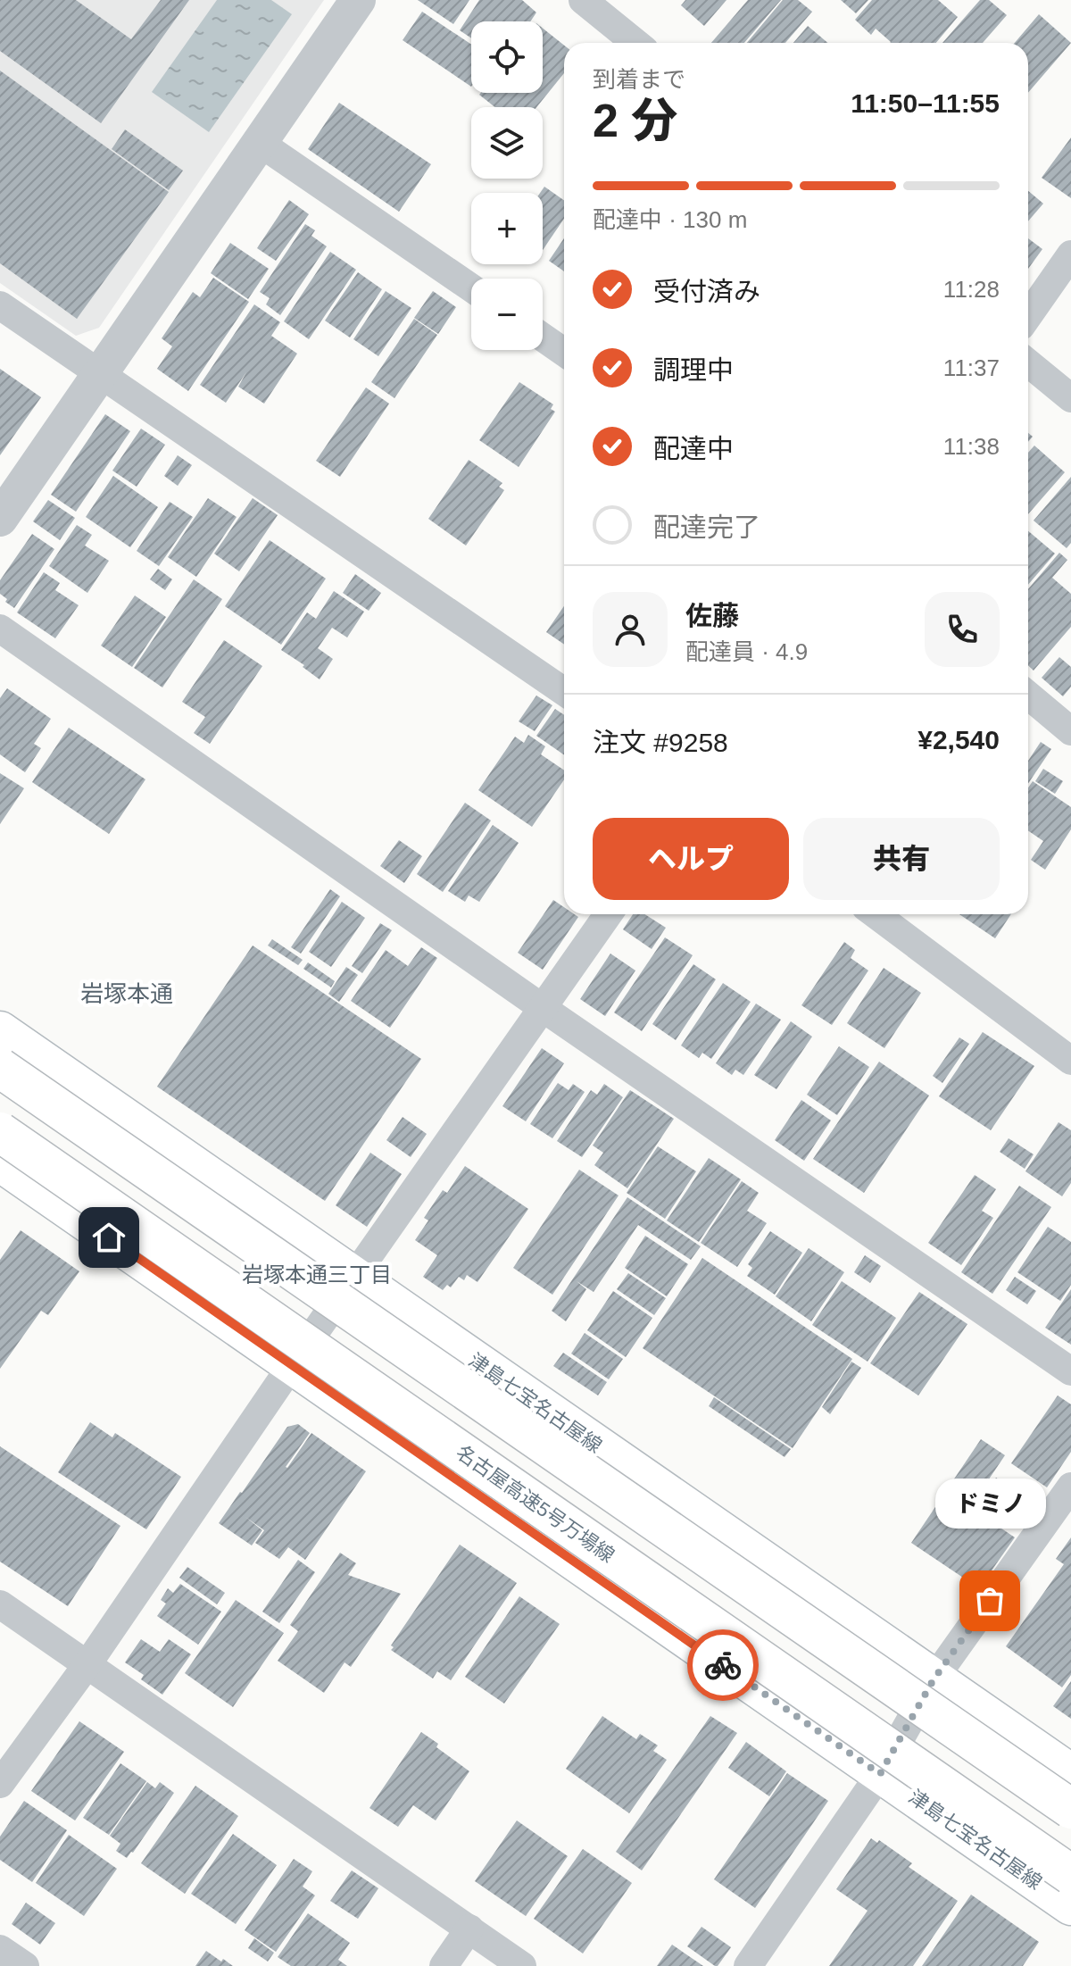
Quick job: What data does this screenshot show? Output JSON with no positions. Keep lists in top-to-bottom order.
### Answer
{
  "streets": {
    "main road": ["津島七宝名古屋線", "名古屋高速5号万場線"]
  },
  "districts": ["岩塚本通", "岩塚本通三丁目"],
  "places": ["ドミノ"],
  "page": {
    "map_buttons": ["+", "−"],
    "heading": ["2 分", "到着まで", "11:50–11:55"],
    "panel": [
      "佐藤",
      "配達員 · 4.9",
      "注文 #9258",
      "¥2,540"
    ],
    "bar": "配達中 · 130 m",
    "list": [
      ["受付済み", "11:28"],
      ["調理中", "11:37"],
      ["配達中", "11:38"],
      "配達完了"
    ],
    "buttons": ["ヘルプ", "共有"],
    "bubble": "ドミノ"
  }
}
